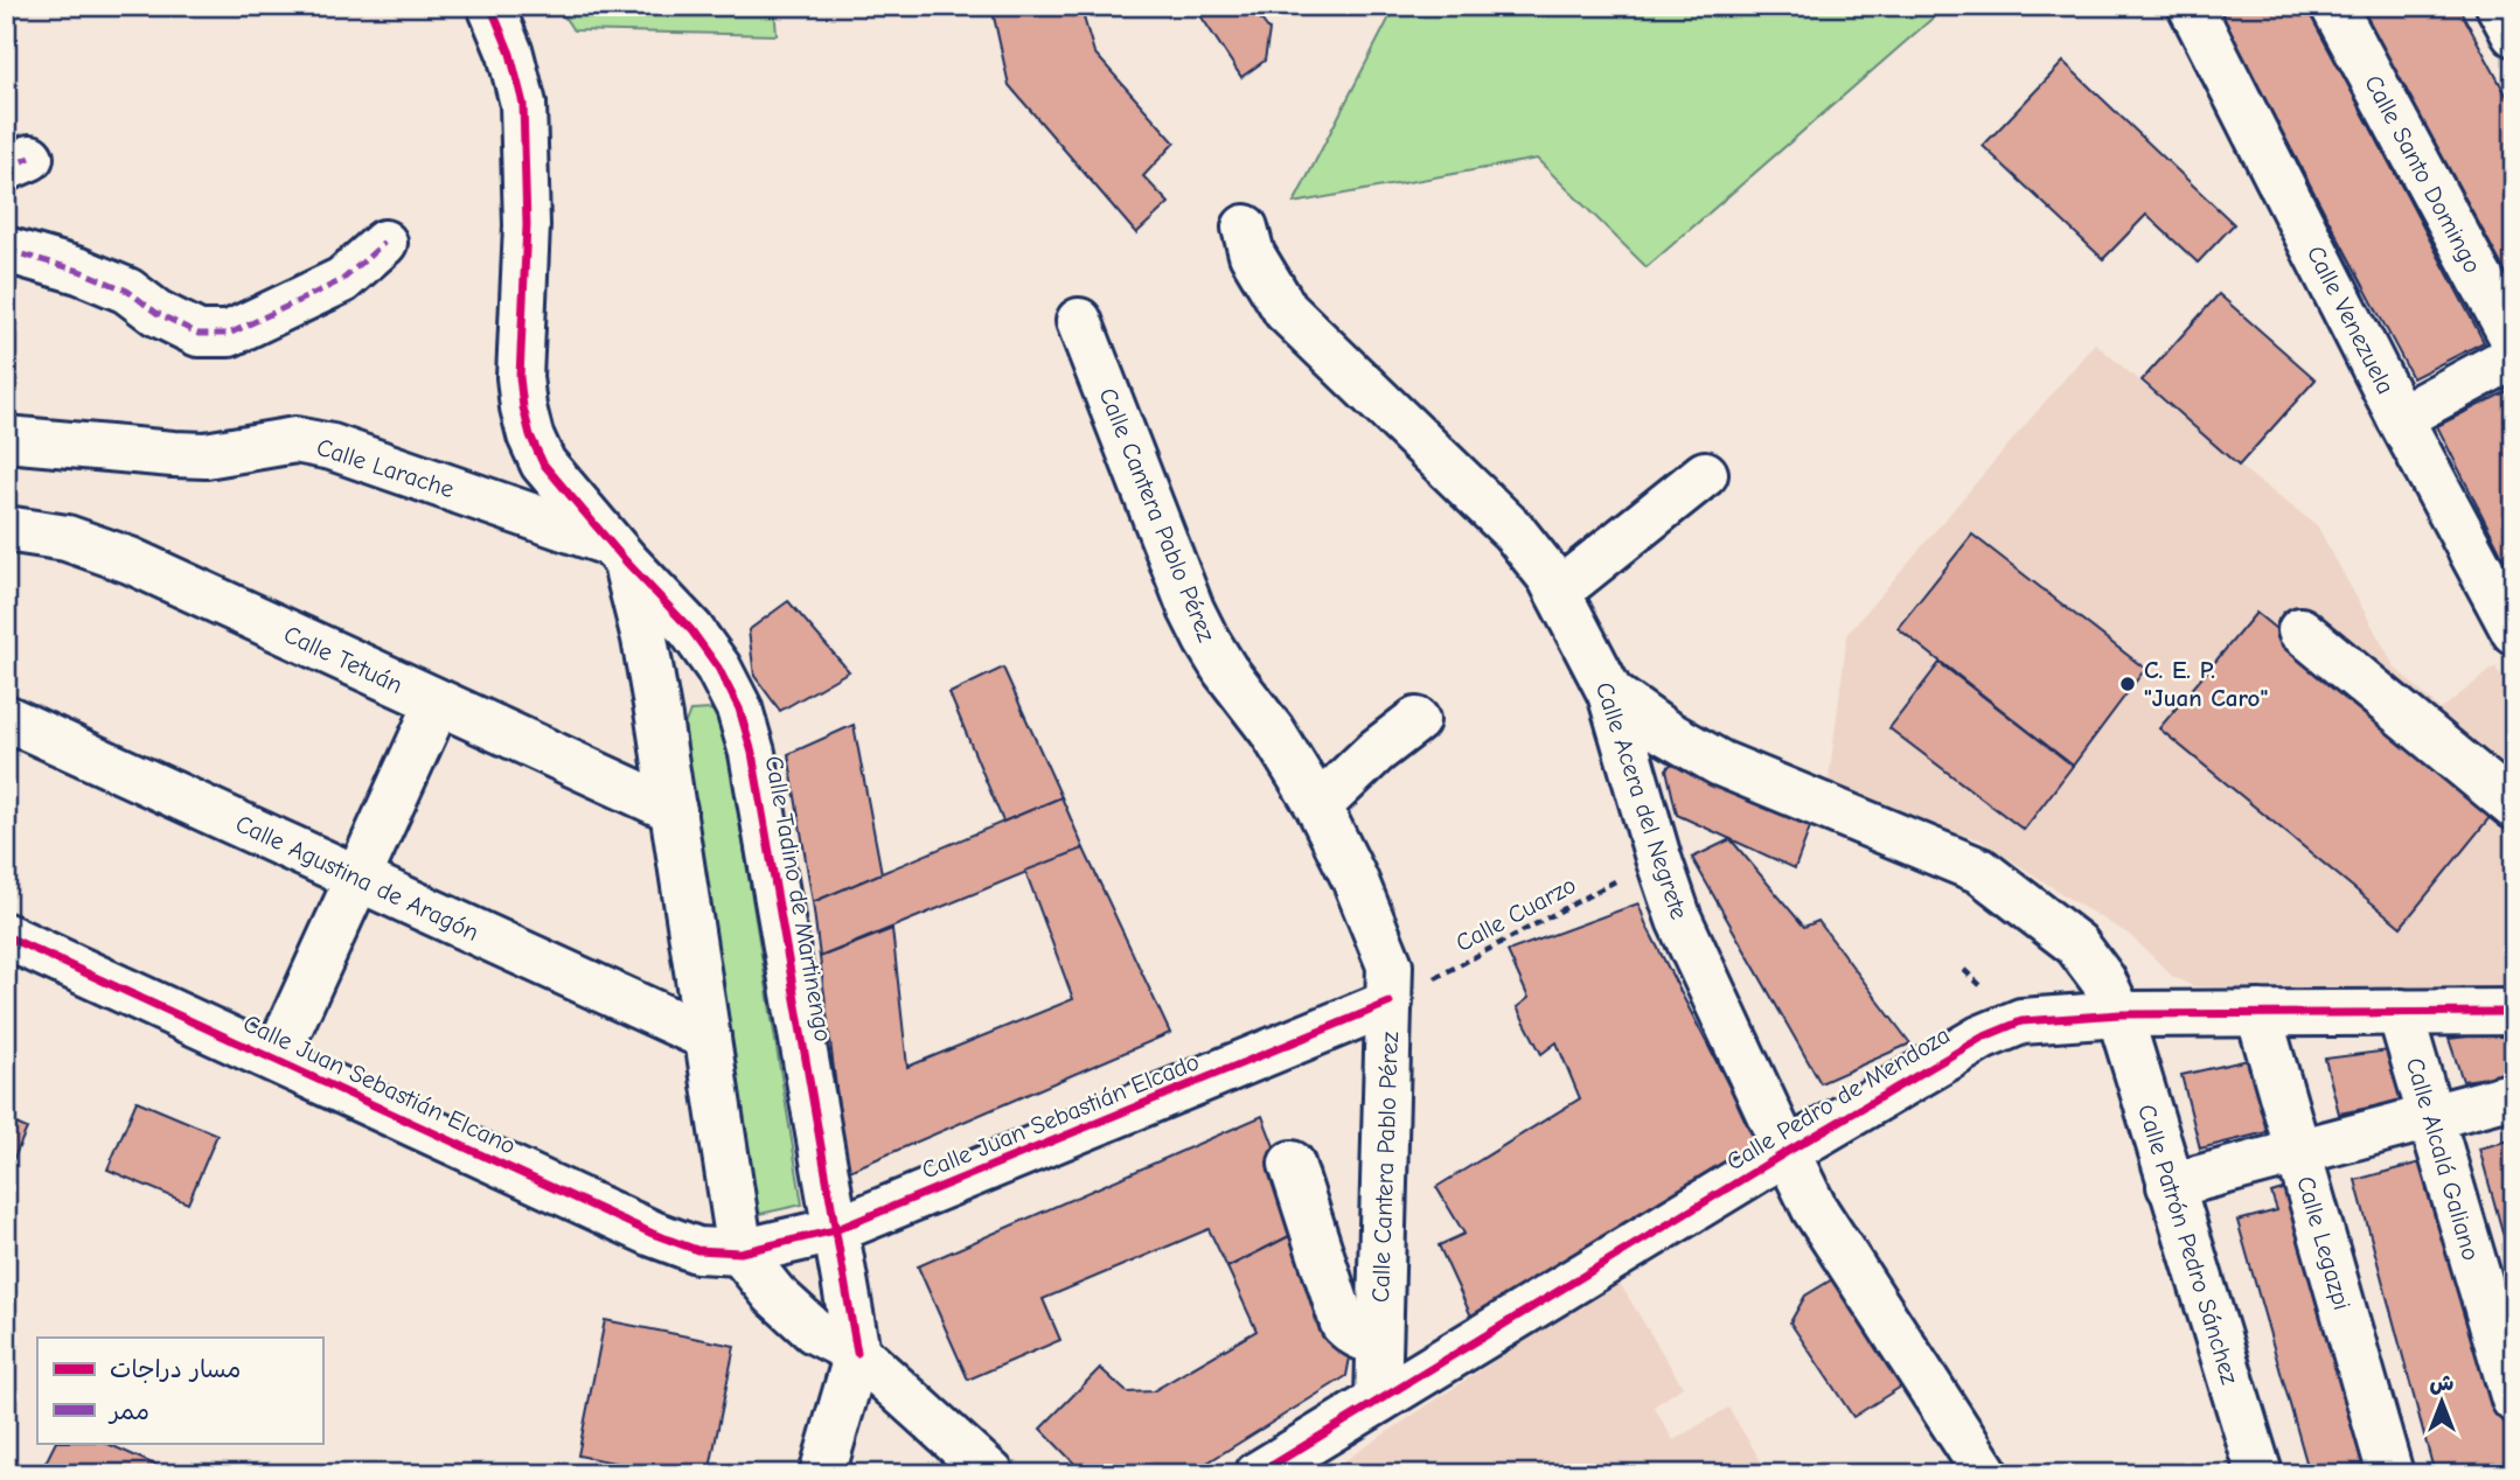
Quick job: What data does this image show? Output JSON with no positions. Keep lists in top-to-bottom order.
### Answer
{
  "streets": {
    "street": [
      "Calle Santo Domingo",
      "Calle Venezuela",
      "Calle Larache",
      "Calle Cantera Pablo Pérez",
      "Calle Tetuán",
      "Calle Acera del Negrete",
      "Calle Agustina de Aragón",
      "Calle Tadino de Martinengo",
      "Calle Juan Sebastián Elcano",
      "Calle Pedro de Mendoza",
      "Calle Juan Sebastián Elcado",
      "Calle Alcalá Galiano",
      "Calle Legazpi",
      "Calle Patrón Pedro Sánchez"
    ],
    "path": ["Calle Cuarzo"]
  },
  "crossings": [
    ["Calle Larache", "Calle Tadino de Martinengo"],
    ["Calle Cantera Pablo Pérez", "Calle Cuarzo"],
    ["Calle Cantera Pablo Pérez", "Calle Pedro de Mendoza"],
    ["Calle Cantera Pablo Pérez", "Calle Juan Sebastián Elcado"],
    ["Calle Tetuán", "Calle Tadino de Martinengo"],
    ["Calle Acera del Negrete", "Calle Cuarzo"],
    ["Calle Acera del Negrete", "Calle Pedro de Mendoza"],
    ["Calle Acera del Negrete", "Calle Patrón Pedro Sánchez"],
    ["Calle Agustina de Aragón", "Calle Tadino de Martinengo"],
    ["Calle Tadino de Martinengo", "Calle Juan Sebastián Elcano"],
    ["Calle Tadino de Martinengo", "Calle Juan Sebastián Elcado"],
    ["Calle Cuarzo", "Calle Juan Sebastián Elcado"],
    ["Calle Juan Sebastián Elcano", "Calle Juan Sebastián Elcado"],
    ["Calle Pedro de Mendoza", "Calle Alcalá Galiano"],
    ["Calle Pedro de Mendoza", "Calle Legazpi"],
    ["Calle Pedro de Mendoza", "Calle Patrón Pedro Sánchez"]
  ],
  "places": ["C. E. P. \"Juan Caro\""],
  "legend": ["مسار دراجات", "ممر"],
  "north": "top"
}
